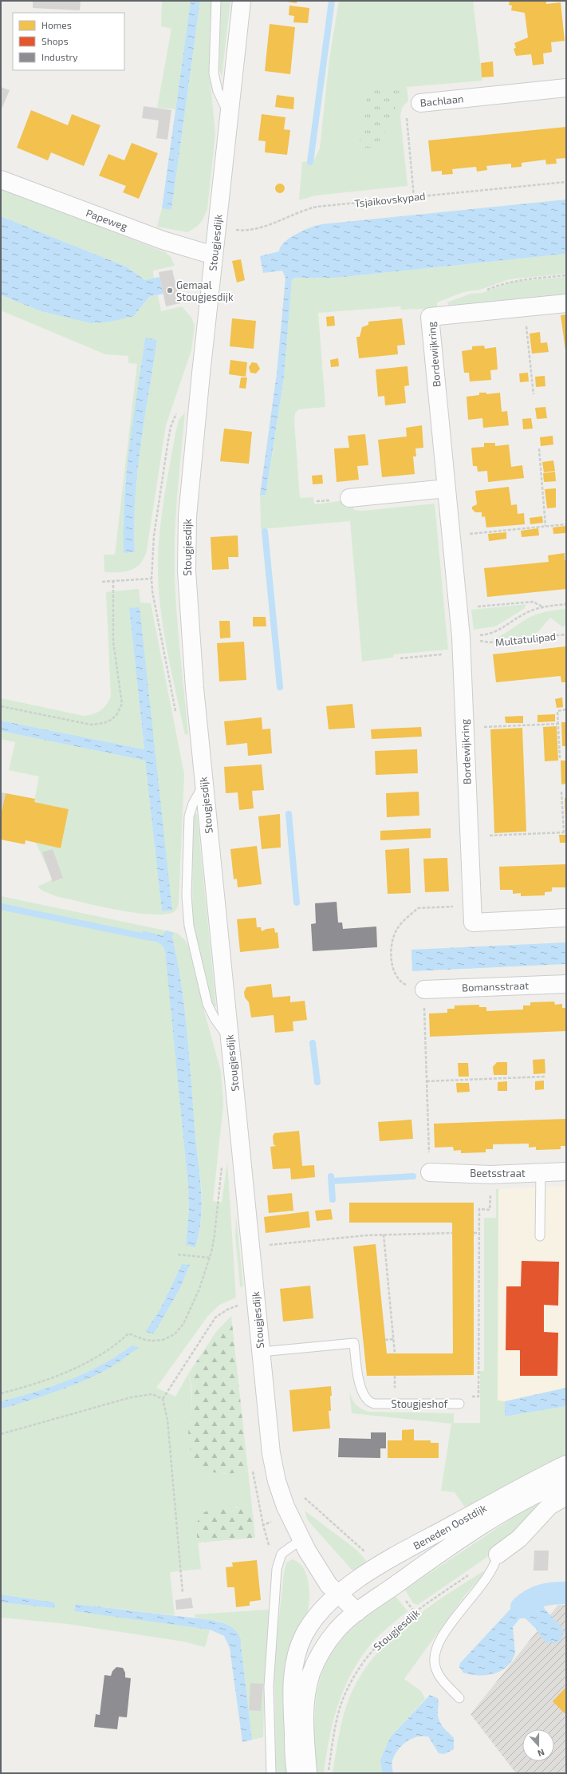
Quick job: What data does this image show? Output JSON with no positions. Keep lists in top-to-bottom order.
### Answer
{
  "streets": {
    "street": [
      "Bachlaan",
      "Papeweg",
      "Stougjesdijk",
      "Bordewijkring",
      "Bomansstraat",
      "Beetsstraat",
      "Beneden Oostdijk"
    ],
    "lane": ["Stougjeshof"],
    "path": ["Tsjaikovskypad", "Multatulipad"]
  },
  "crossings": [
    ["Bachlaan", "Tsjaikovskypad"],
    ["Tsjaikovskypad", "Stougjesdijk"],
    ["Papeweg", "Stougjesdijk"],
    ["Stougjesdijk", "Stougjeshof"],
    ["Stougjesdijk", "Beneden Oostdijk"],
    ["Bordewijkring", "Multatulipad"],
    ["Beetsstraat", "Stougjeshof"]
  ],
  "places": ["Gemaal Stougjesdijk"],
  "legend": ["Homes", "Shops", "Industry"],
  "north": "bottom"
}
